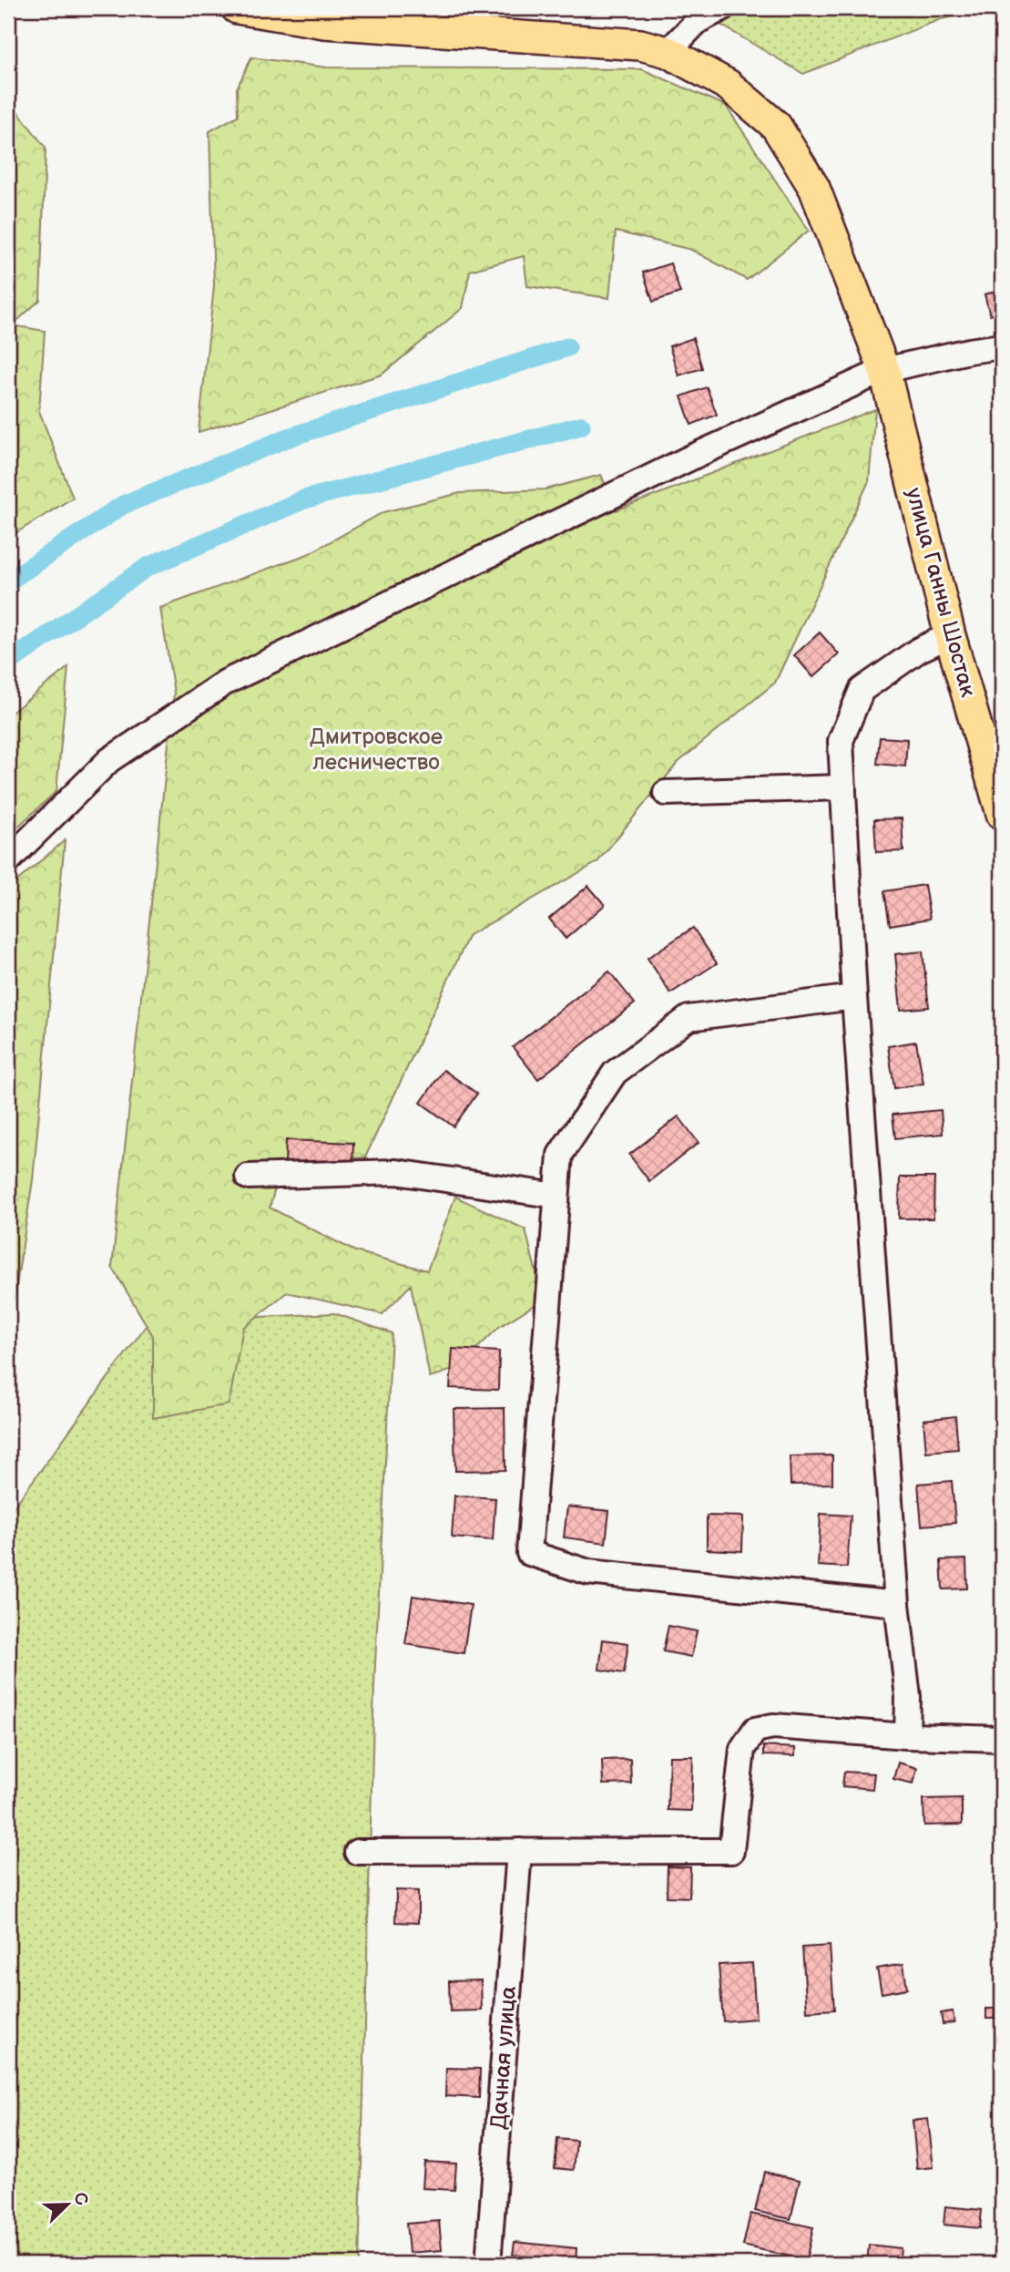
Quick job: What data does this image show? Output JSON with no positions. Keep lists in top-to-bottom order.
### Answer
{
  "streets": {
    "main road": ["улица Ганны Шостак"],
    "street": ["Дачная улица"]
  },
  "parks": ["Дмитровское лесничество"],
  "north": "top right"
}
